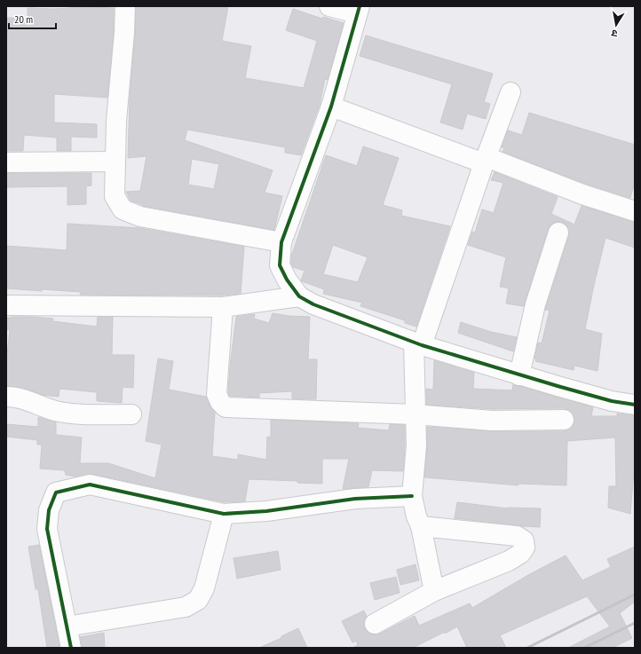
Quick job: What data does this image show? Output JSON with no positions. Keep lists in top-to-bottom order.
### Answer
{
  "scale_bar": "20 m",
  "north": "bottom"
}
